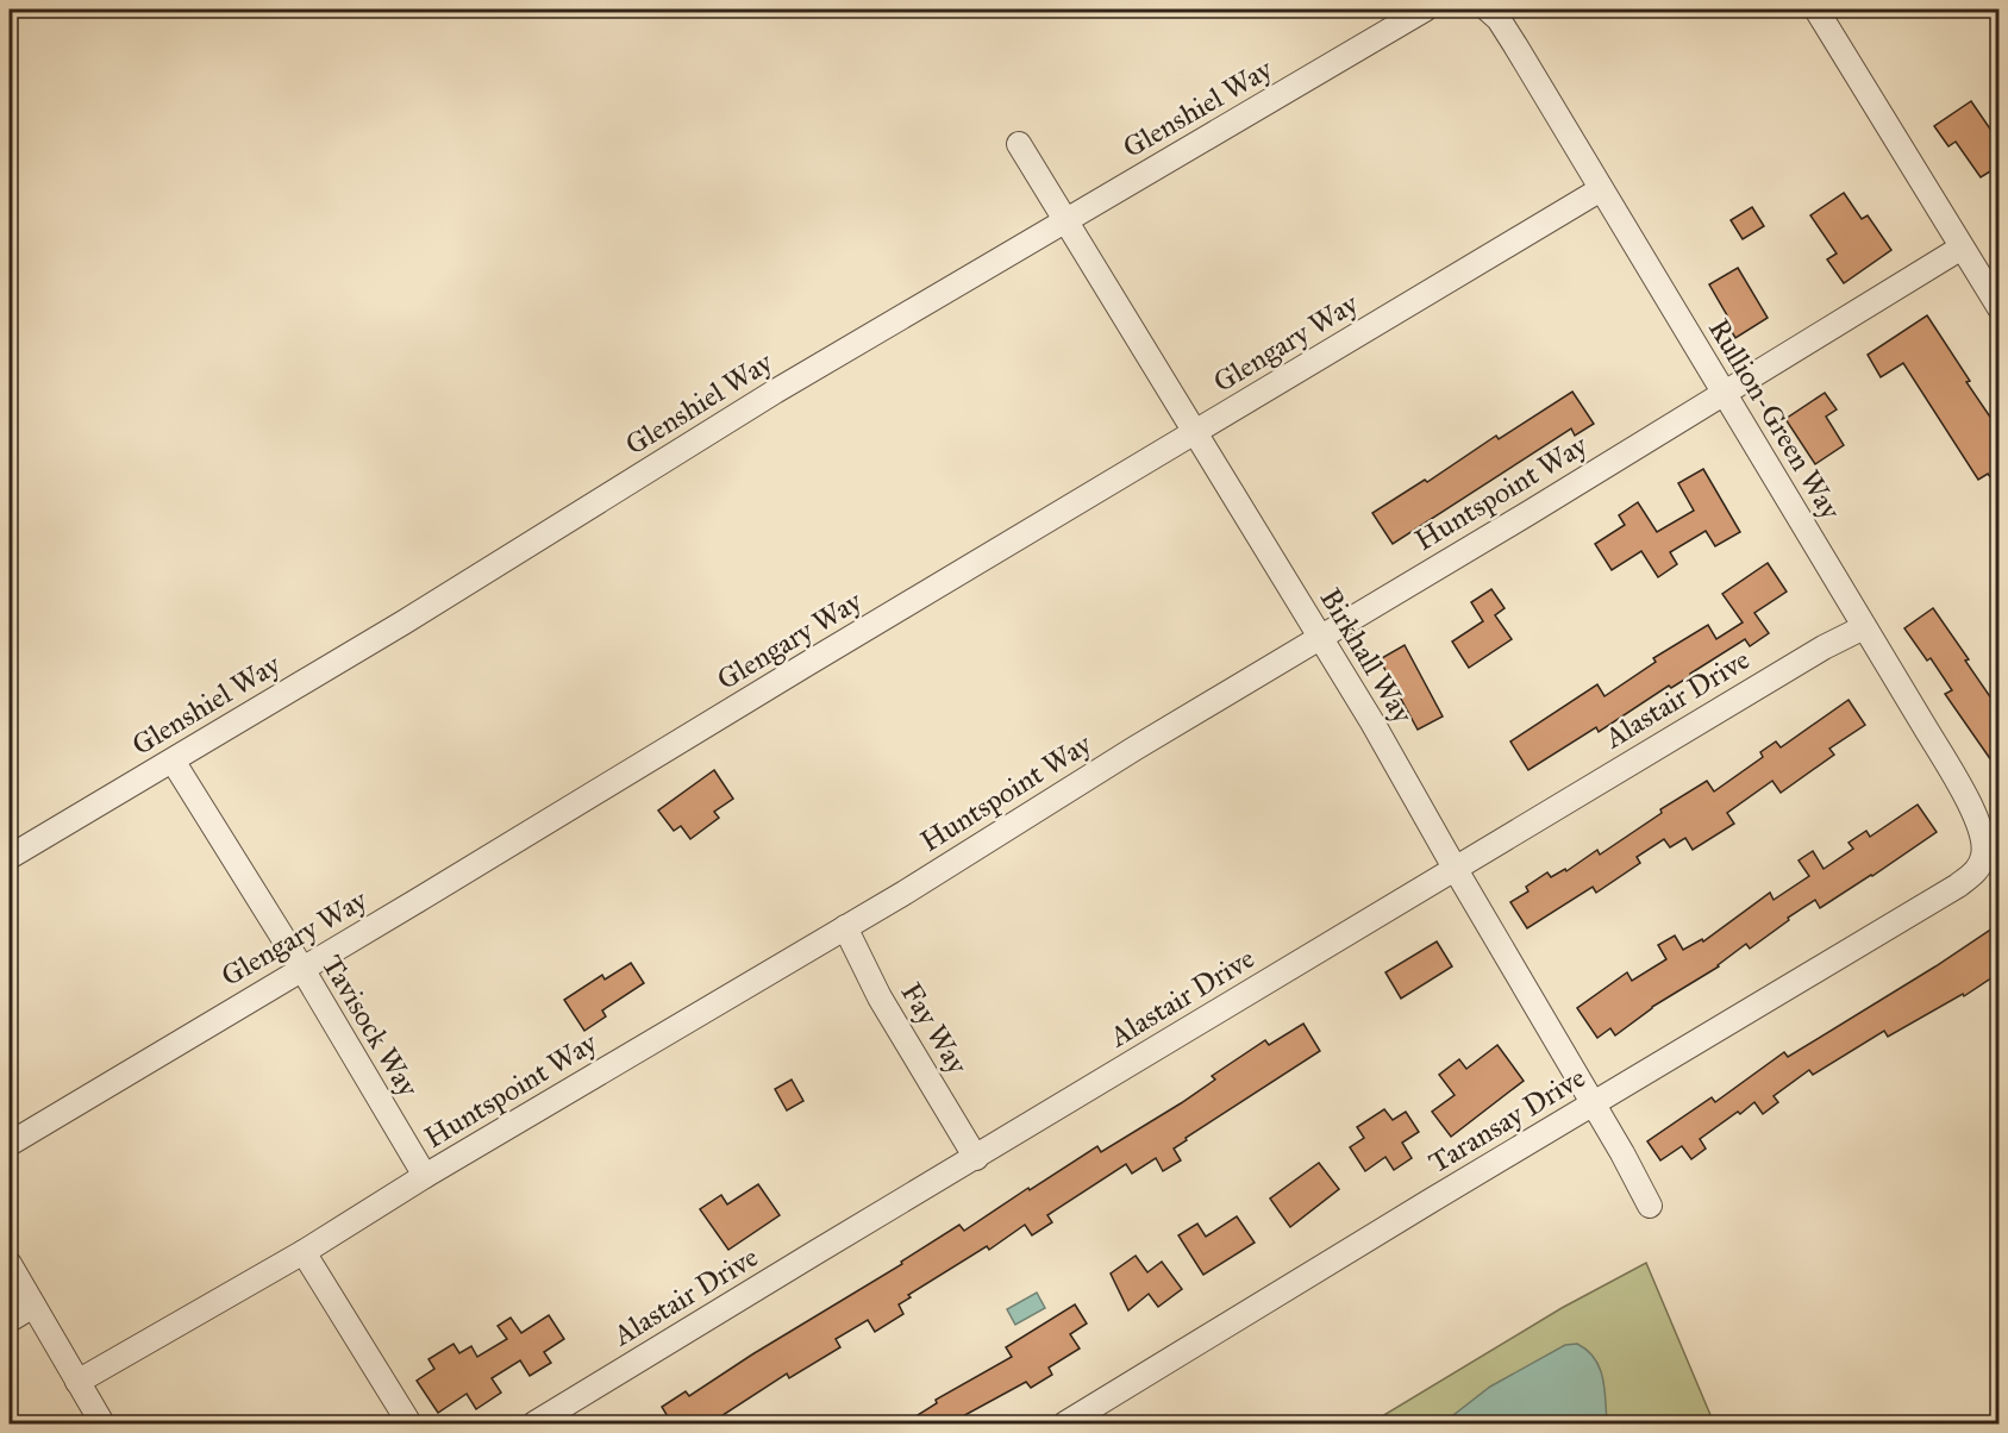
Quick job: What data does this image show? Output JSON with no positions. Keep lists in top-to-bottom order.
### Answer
{
  "streets": {
    "street": [
      "Glenshiel Way",
      "Glengary Way",
      "Rullion-Green Way",
      "Huntspoint Way",
      "Birkhall Way",
      "Alastair Drive",
      "Tavisock Way",
      "Fay Way",
      "Taransay Drive"
    ]
  },
  "crossings": [
    ["Glenshiel Way", "Birkhall Way"],
    ["Glenshiel Way", "Tavisock Way"],
    ["Glengary Way", "Rullion-Green Way"],
    ["Glengary Way", "Birkhall Way"],
    ["Glengary Way", "Tavisock Way"],
    ["Rullion-Green Way", "Huntspoint Way"],
    ["Rullion-Green Way", "Alastair Drive"],
    ["Rullion-Green Way", "Taransay Drive"],
    ["Huntspoint Way", "Birkhall Way"],
    ["Huntspoint Way", "Tavisock Way"],
    ["Huntspoint Way", "Fay Way"],
    ["Birkhall Way", "Alastair Drive"],
    ["Birkhall Way", "Taransay Drive"],
    ["Alastair Drive", "Fay Way"]
  ]
}
